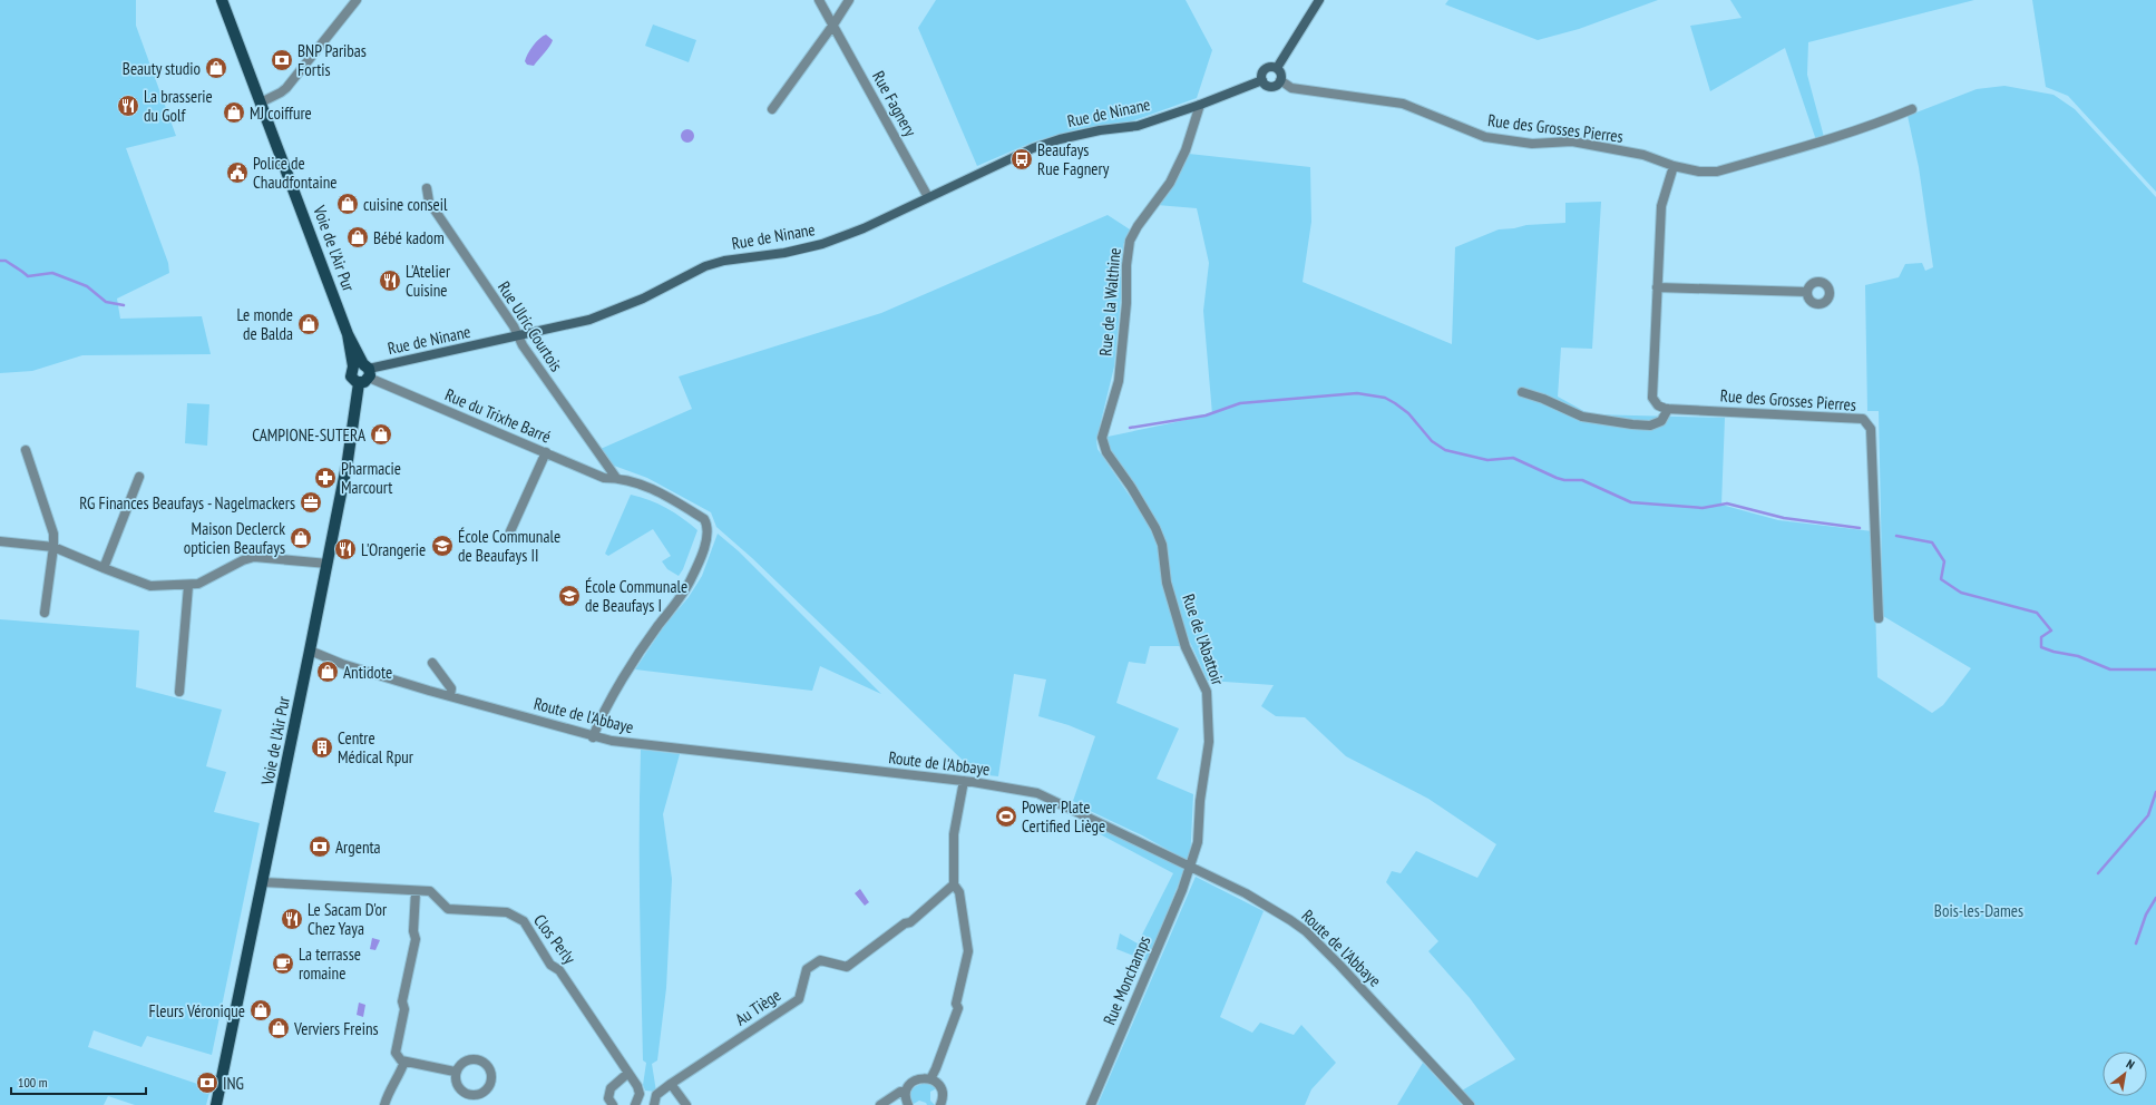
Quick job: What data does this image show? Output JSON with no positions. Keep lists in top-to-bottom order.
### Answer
{
  "streets": {
    "main road": ["Voie de l'Air Pur"],
    "street": [
      "Rue Fagnery",
      "Rue de Ninane",
      "Rue des Grosses Pierres",
      "Rue de la Walthine",
      "Rue Ulric Courtois",
      "Rue du Trixhe Barré",
      "Rue de l'Abattoir",
      "Route de l'Abbaye",
      "Clos Perly",
      "Rue Monchamps",
      "Au Tiège"
    ]
  },
  "crossings": [
    ["Rue Fagnery", "Rue de Ninane"],
    ["Rue de Ninane", "Rue des Grosses Pierres"],
    ["Rue de Ninane", "Voie de l'Air Pur"],
    ["Rue de Ninane", "Rue de la Walthine"],
    ["Rue de Ninane", "Rue Ulric Courtois"],
    ["Rue de Ninane", "Rue du Trixhe Barré"],
    ["Voie de l'Air Pur", "Rue du Trixhe Barré"],
    ["Voie de l'Air Pur", "Route de l'Abbaye"],
    ["Voie de l'Air Pur", "Clos Perly"],
    ["Rue de la Walthine", "Rue de l'Abattoir"],
    ["Rue Ulric Courtois", "Rue du Trixhe Barré"],
    ["Rue du Trixhe Barré", "Route de l'Abbaye"],
    ["Rue de l'Abattoir", "Route de l'Abbaye"],
    ["Rue de l'Abattoir", "Rue Monchamps"],
    ["Route de l'Abbaye", "Rue Monchamps"]
  ],
  "parks": ["Bois-les-Dames"],
  "places": {
    "bank": ["BNP Paribas Fortis", "Argenta", "ING"],
    "shop": [
      "Beauty studio",
      "MJ coiffure",
      "cuisine conseil",
      "Bébé kadom",
      "Le monde de Balda",
      "CAMPIONE-SUTERA",
      "Maison Declerck opticien Beaufays",
      "Antidote",
      "Fleurs Véronique",
      "Verviers Freins"
    ],
    "restaurant": [
      "La brasserie du Golf",
      "L'Atelier Cuisine",
      "L'Orangerie",
      "Le Sacam D'or Chez Yaya"
    ],
    "bus stop": ["Beaufays Rue Fagnery"],
    "public building": ["Police de Chaudfontaine"],
    "pharmacy": ["Pharmacie Marcourt"],
    "office": ["RG Finances Beaufays - Nagelmackers"],
    "school or university": ["École Communale de Beaufays II", "École Communale de Beaufays I"],
    "building": ["Centre Médical Rpur"],
    "sports": ["Power Plate Certified Liège"],
    "cafe": ["La terrasse romaine"]
  },
  "scale_bar": "100 m",
  "north": "top right"
}
